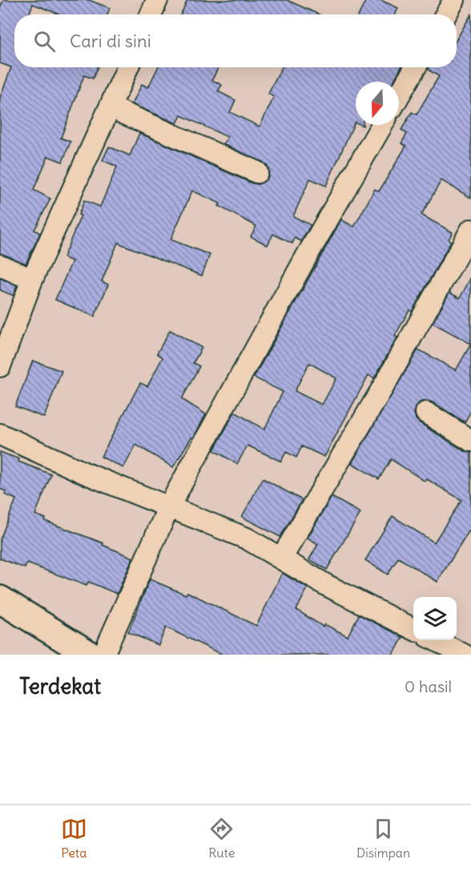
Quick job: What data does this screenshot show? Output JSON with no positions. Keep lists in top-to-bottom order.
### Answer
{
  "north": "bottom",
  "page": {
    "search": "Cari di sini",
    "heading": ["Terdekat", "0 hasil"],
    "nav": ["Peta", "Rute", "Disimpan"]
  }
}
